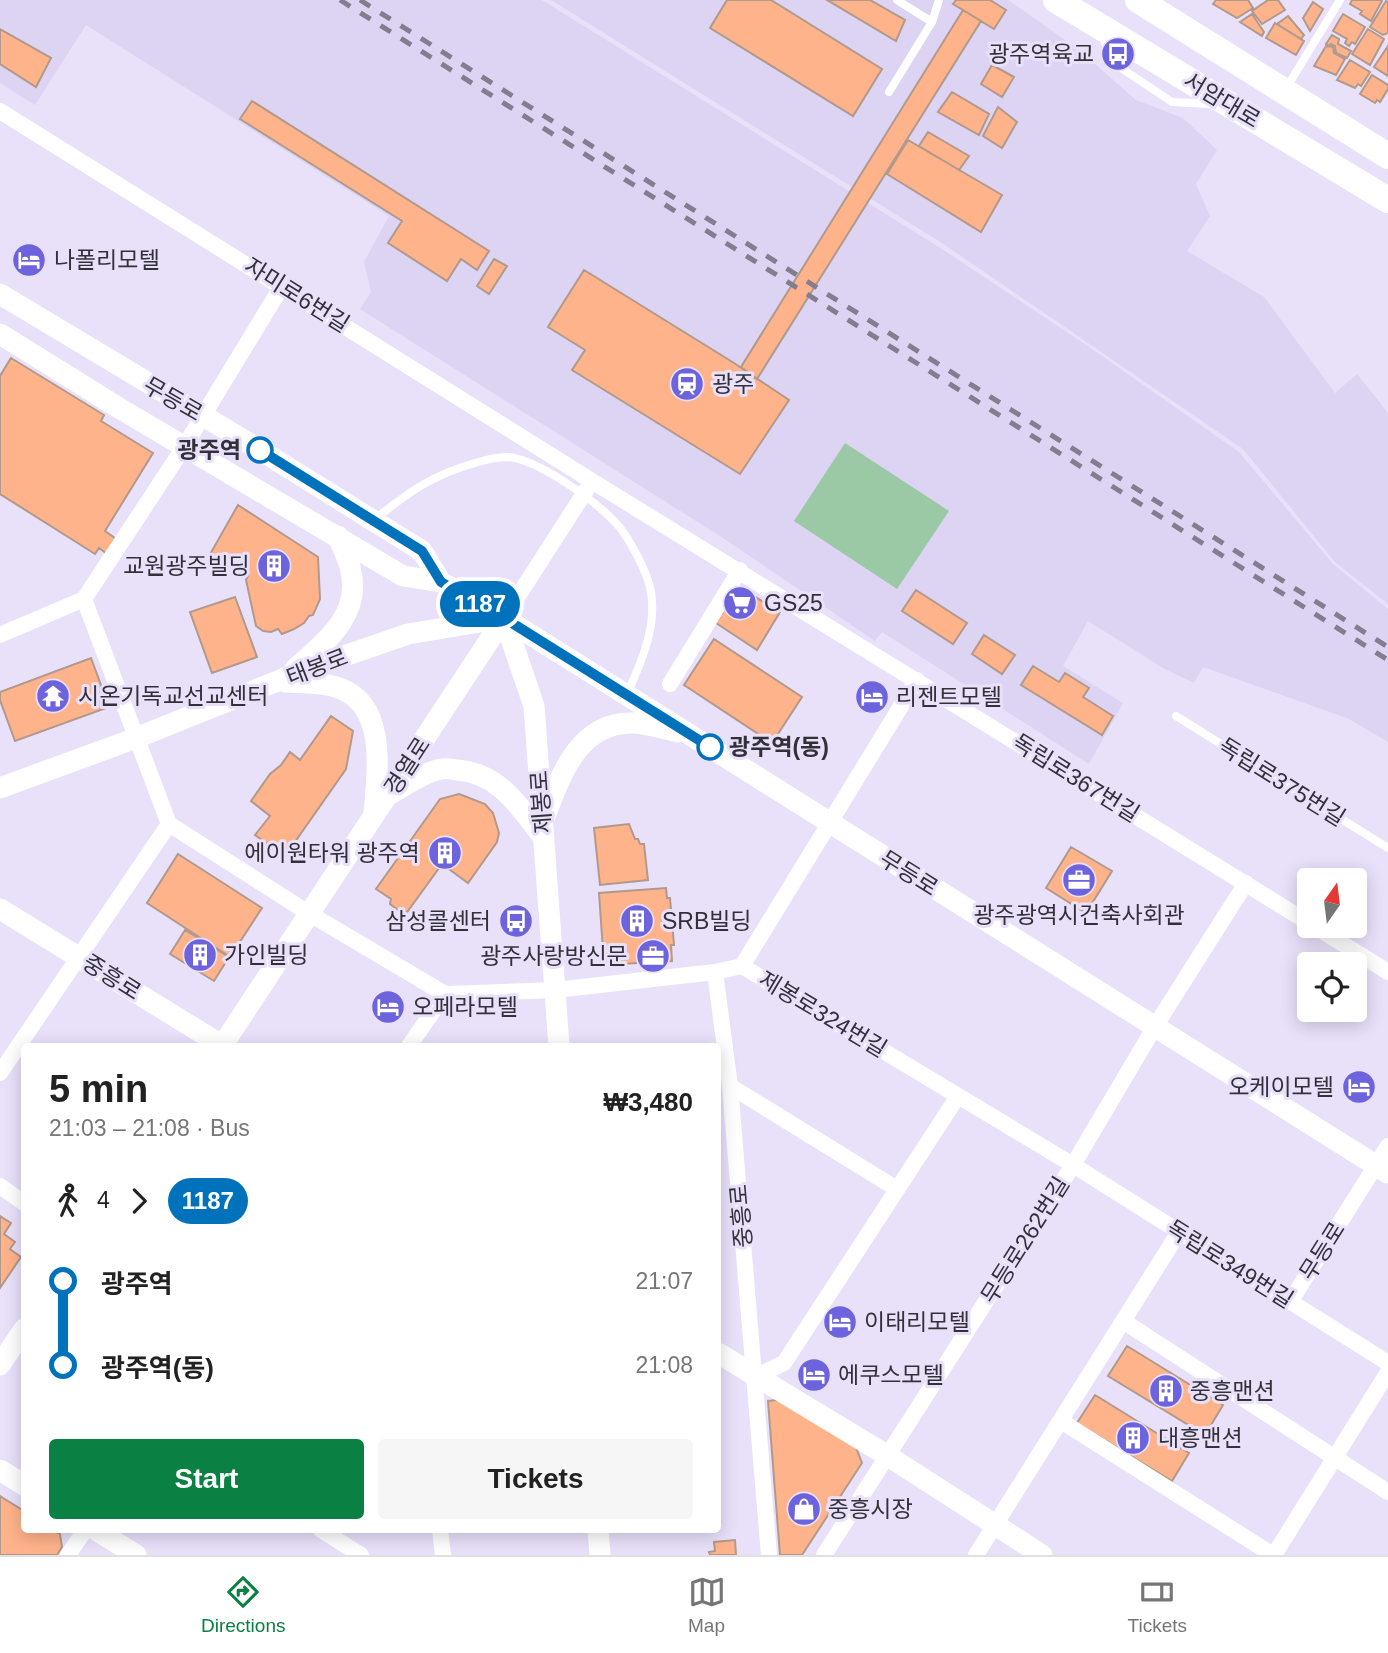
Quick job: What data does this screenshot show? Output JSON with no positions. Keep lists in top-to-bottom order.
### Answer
{
  "streets": {
    "main road": ["서암대로"],
    "street": [
      "자미로6번길",
      "무등로",
      "태봉로",
      "경열로",
      "독립로367번길",
      "제봉로",
      "중흥로",
      "제봉로324번길",
      "무등로262번길",
      "독립로349번길"
    ],
    "lane": ["독립로375번길"]
  },
  "crossings": [
    ["자미로6번길", "독립로367번길"],
    ["무등로", "태봉로"],
    ["무등로", "경열로"],
    ["무등로", "제봉로"],
    ["무등로", "무등로262번길"],
    ["무등로", "독립로349번길"],
    ["태봉로", "경열로"],
    ["태봉로", "제봉로"],
    ["경열로", "제봉로"],
    ["독립로367번길", "무등로262번길"],
    ["제봉로", "제봉로324번길"],
    ["중흥로", "제봉로324번길"],
    ["제봉로324번길", "무등로262번길"],
    ["제봉로324번길", "독립로349번길"],
    ["무등로262번길", "독립로349번길"]
  ],
  "places": {
    "bus stop": ["광주역육교", "삼성콜센터"],
    "hotel": [
      "나폴리모텔",
      "리젠트모텔",
      "오페라모텔",
      "오케이모텔",
      "이태리모텔",
      "에쿠스모텔"
    ],
    "station": ["광주"],
    "other": ["광주역", "광주역(동)"],
    "building": [
      "교원광주빌딩",
      "에이원타워 광주역",
      "SRB빌딩",
      "가인빌딩",
      "중흥맨션",
      "대흥맨션"
    ],
    "supermarket": ["GS25"],
    "temple": ["시온기독교선교센터"],
    "office": ["광주광역시건축사회관", "광주사랑방신문"],
    "shop": ["중흥시장"]
  },
  "lines": ["bus line 1187"],
  "north": "top",
  "page": {
    "on_map": "1187",
    "heading": ["5 min", "21:03 – 21:08 · Bus", "₩3,480"],
    "legs": ["4", "1187"],
    "list": [
      {
        "name": "광주역",
        "value": "21:07"
      },
      {
        "name": "광주역(동)",
        "value": "21:08"
      }
    ],
    "buttons": ["Start", "Tickets"],
    "tabs": ["Directions", "Map", "Tickets"]
  }
}
